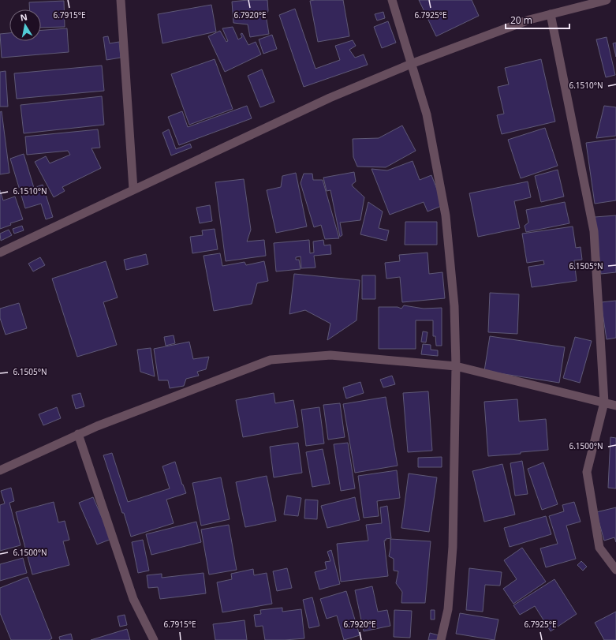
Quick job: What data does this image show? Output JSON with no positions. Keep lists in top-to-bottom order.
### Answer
{
  "scale_bar": "20 m",
  "north": "top",
  "coordinates": [
    "6.7915°E",
    "6.7920°E",
    "6.7925°E",
    "6.1510°N",
    "6.1505°N",
    "6.1500°N"
  ]
}
